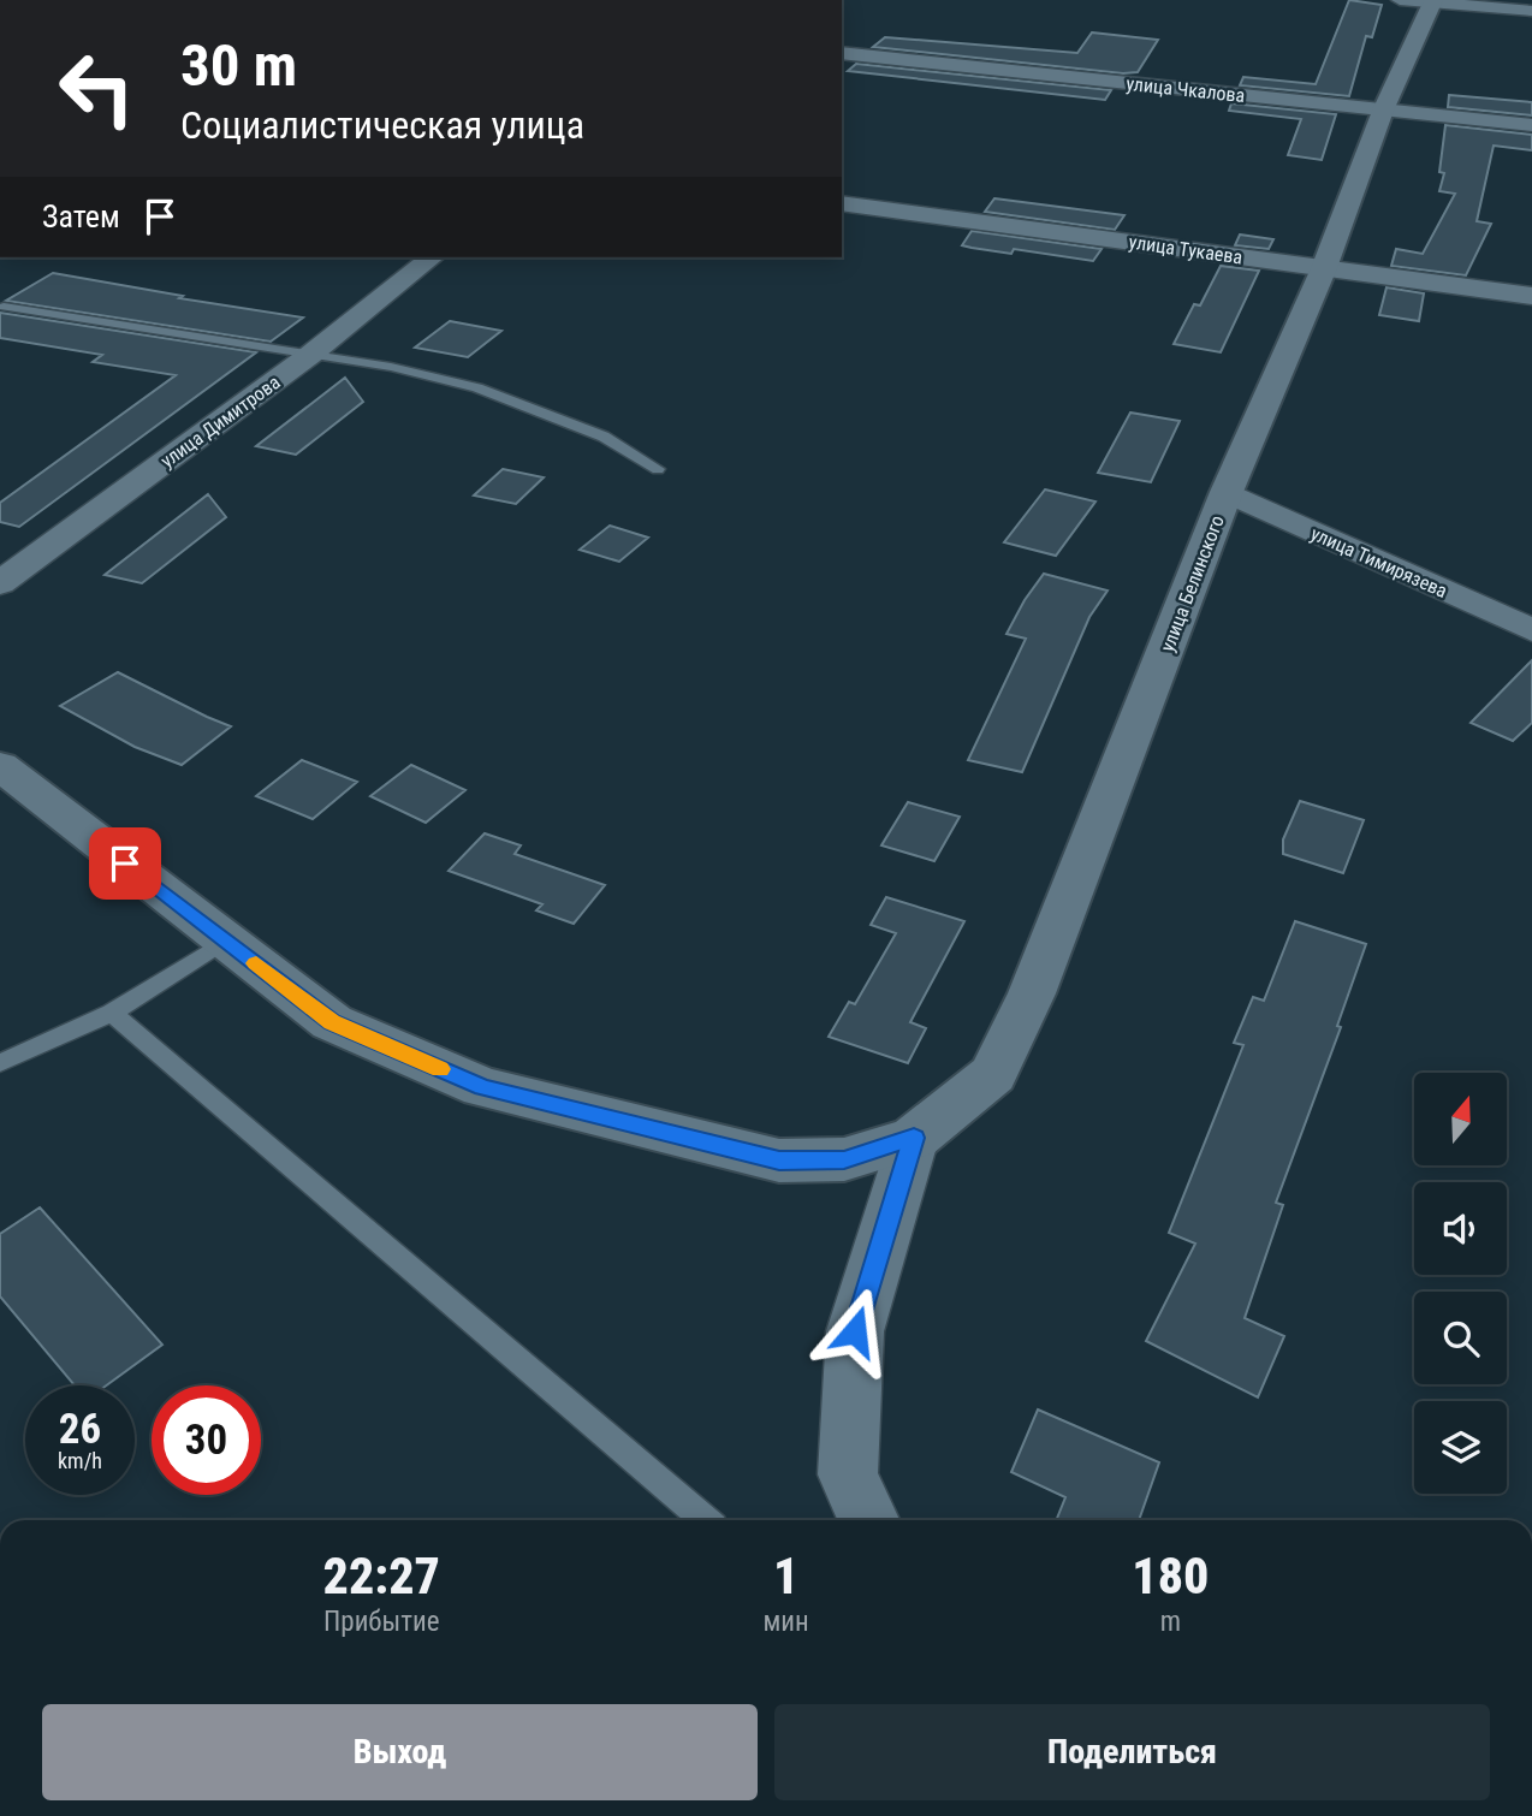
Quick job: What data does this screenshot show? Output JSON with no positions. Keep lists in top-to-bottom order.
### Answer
{
  "streets": {
    "street": [
      "улица Чкалова",
      "улица Тукаева",
      "улица Димитрова",
      "улица Тимирязева",
      "улица Белинского"
    ]
  },
  "crossings": [
    ["улица Чкалова", "улица Белинского"],
    ["улица Тукаева", "улица Белинского"],
    ["улица Тимирязева", "улица Белинского"]
  ],
  "north": "top",
  "page": {
    "turn": ["30 m", "Социалистическая улица"],
    "then": "Затем",
    "speed": "26 km/h",
    "limit": "30",
    "eta": [
      "22:27",
      "Прибытие",
      "1",
      "мин",
      "180",
      "m"
    ],
    "buttons": ["Выход", "Поделиться"]
  }
}
